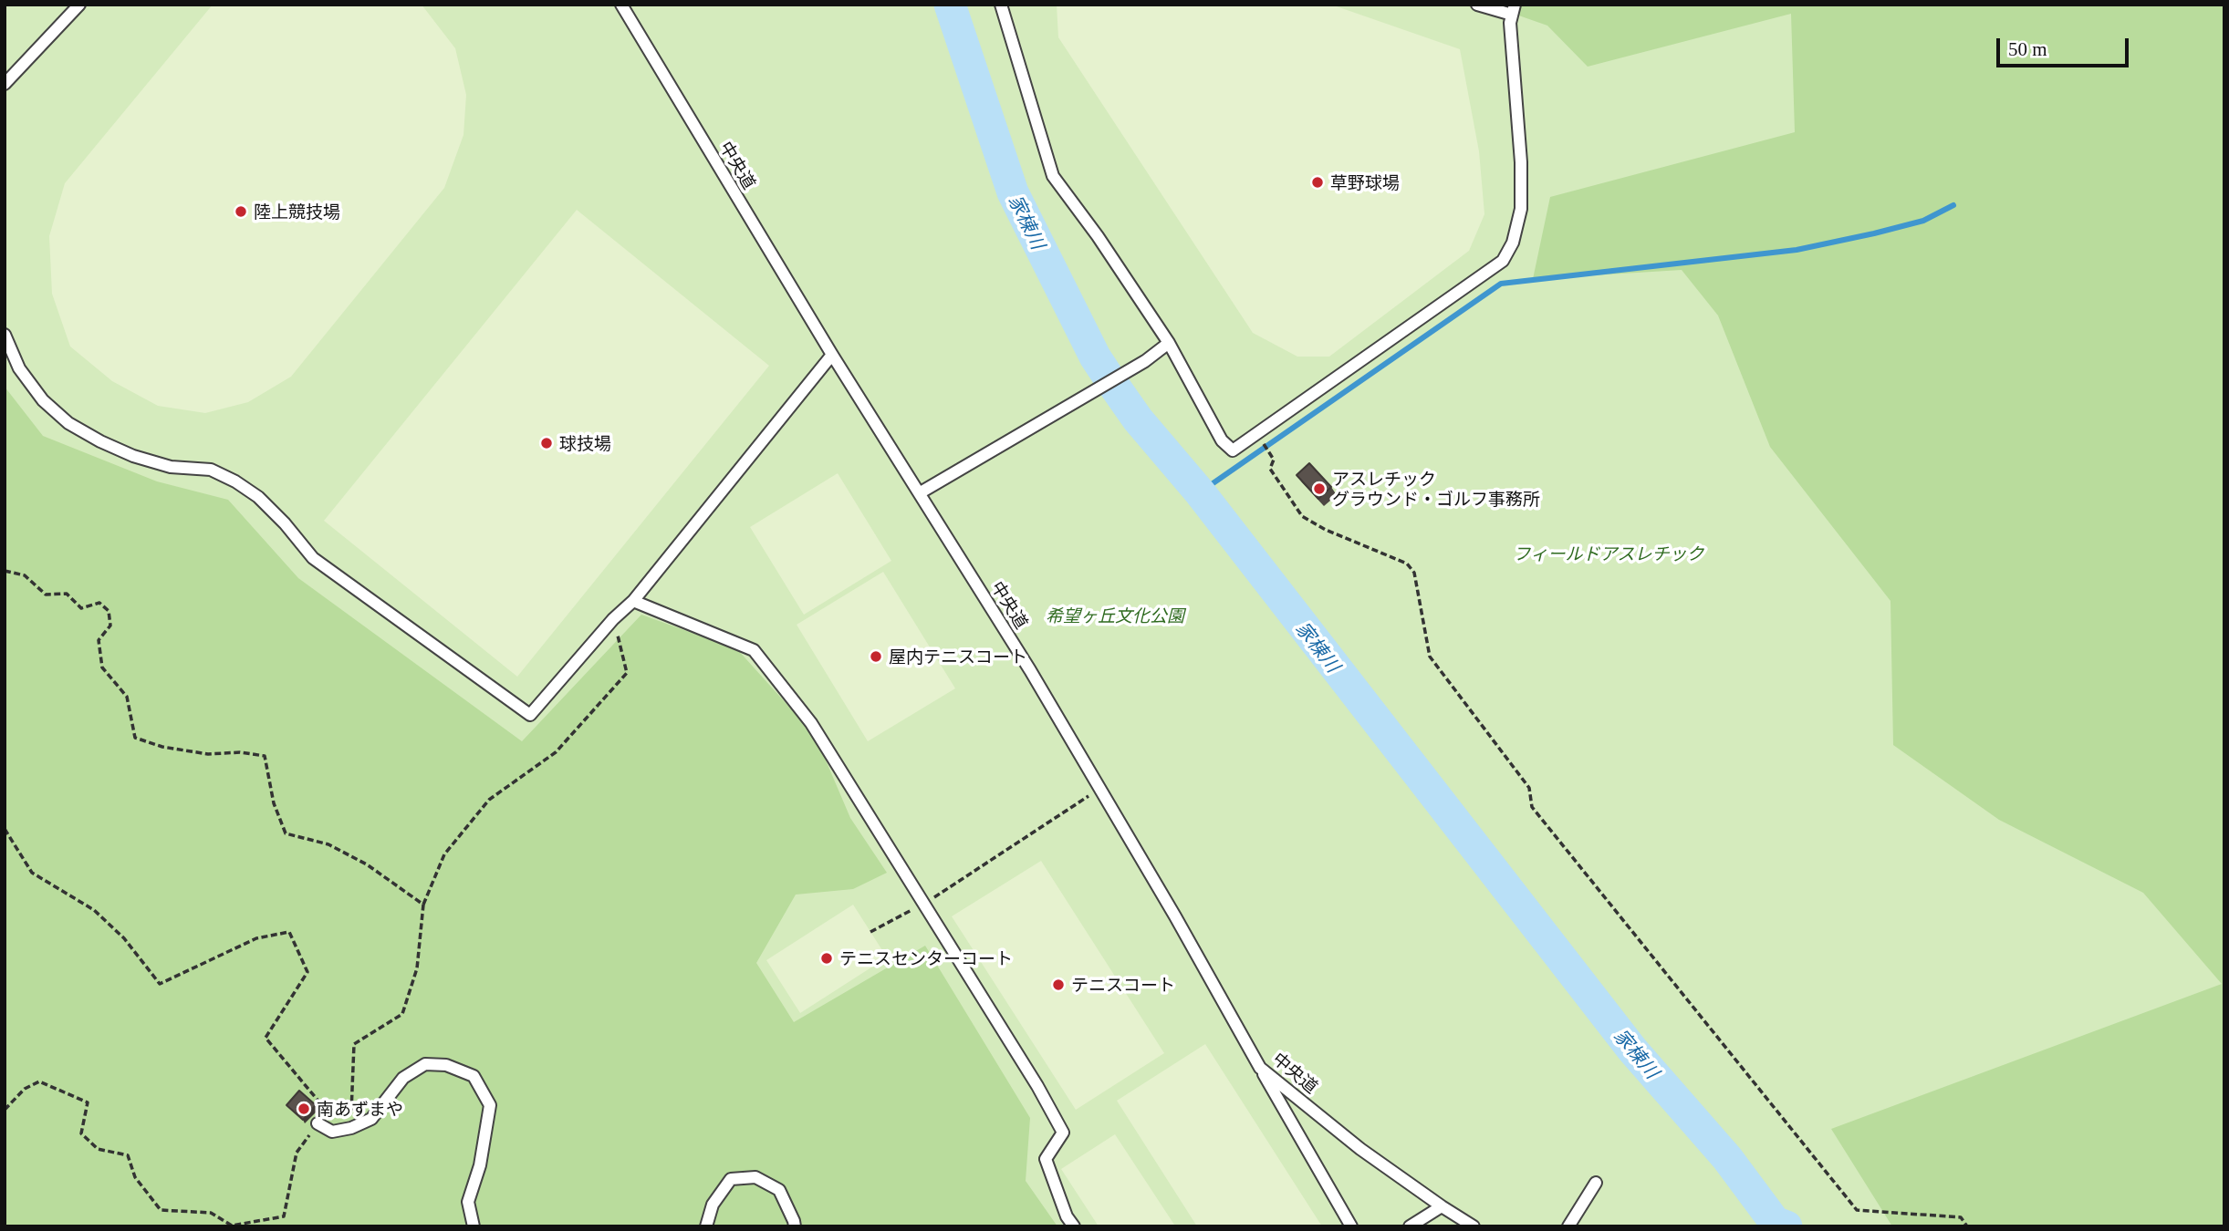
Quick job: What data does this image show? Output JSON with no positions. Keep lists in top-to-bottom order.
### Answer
{
  "streets": {
    "lane": ["中央道"]
  },
  "water": ["家棟川"],
  "parks": ["フィールドアスレチック", "希望ヶ丘文化公園"],
  "places": [
    "草野球場",
    "陸上競技場",
    "球技場",
    "アスレチック グラウンド・ゴルフ事務所",
    "屋内テニスコート",
    "テニスセンターコート",
    "テニスコート",
    "南あずまや"
  ],
  "scale_bar": "50 m"
}
